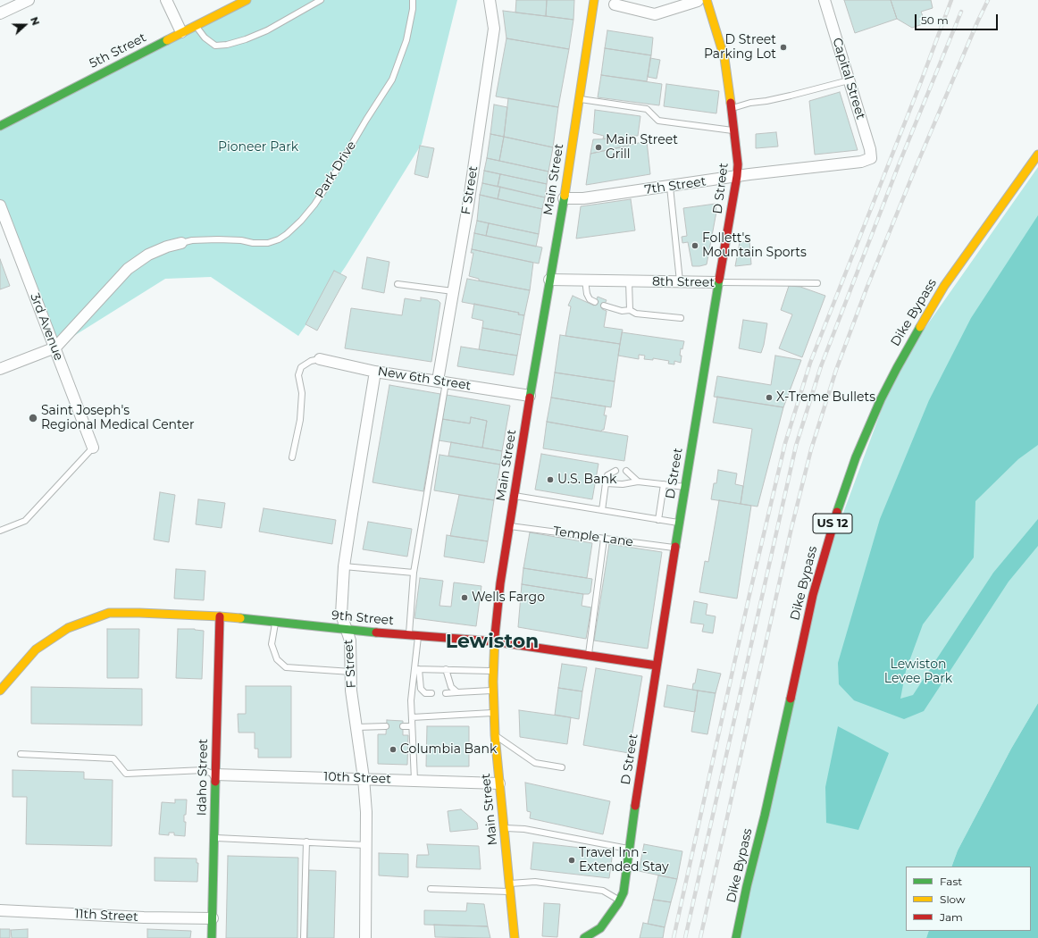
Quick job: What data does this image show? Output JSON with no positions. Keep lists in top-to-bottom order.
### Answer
{
  "streets": {
    "main road": [
      "5th Street",
      "Main Street",
      "D Street",
      "Dike Bypass",
      "US 12",
      "9th Street",
      "Idaho Street"
    ],
    "street": [
      "Capital Street",
      "7th Street",
      "F Street",
      "8th Street",
      "3rd Avenue",
      "New 6th Street",
      "10th Street",
      "11th Street"
    ],
    "lane": ["Park Drive", "Temple Lane"]
  },
  "crossings": [
    ["Capital Street", "7th Street"],
    ["Main Street", "7th Street"],
    ["Main Street", "8th Street"],
    ["Main Street", "New 6th Street"],
    ["Main Street", "Temple Lane"],
    ["Main Street", "9th Street"],
    ["Main Street", "10th Street"],
    ["7th Street", "D Street"],
    ["D Street", "8th Street"],
    ["D Street", "Temple Lane"],
    ["D Street", "9th Street"],
    ["F Street", "New 6th Street"],
    ["F Street", "9th Street"],
    ["F Street", "10th Street"],
    ["9th Street", "Idaho Street"],
    ["Idaho Street", "10th Street"],
    ["Idaho Street", "11th Street"]
  ],
  "districts": ["Lewiston"],
  "parks": ["Pioneer Park", "Lewiston Levee Park"],
  "places": [
    "D Street Parking Lot",
    "Main Street Grill",
    "Follett's Mountain Sports",
    "X-Treme Bullets",
    "Saint Joseph's Regional Medical Center",
    "U.S. Bank",
    "Wells Fargo",
    "Columbia Bank",
    "Travel Inn - Extended Stay"
  ],
  "legend": ["Fast", "Slow", "Jam"],
  "scale_bar": "50 m",
  "north": "right"
}
